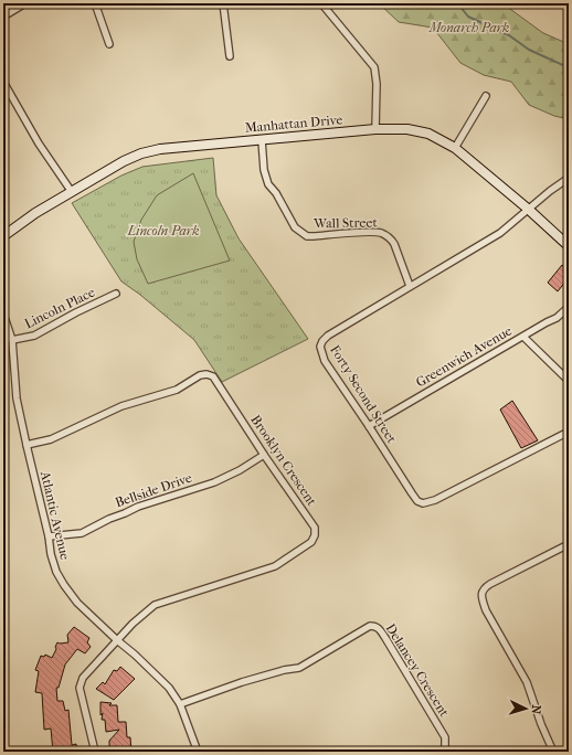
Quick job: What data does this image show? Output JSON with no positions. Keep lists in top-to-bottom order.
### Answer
{
  "streets": {
    "street": [
      "Manhattan Drive",
      "Wall Street",
      "Lincoln Place",
      "Greenwich Avenue",
      "Forty Second Street",
      "Brooklyn Crescent",
      "Bellside Drive",
      "Atlantic Avenue",
      "Delancey Crescent"
    ]
  },
  "crossings": [
    ["Manhattan Drive", "Wall Street"],
    ["Manhattan Drive", "Forty Second Street"],
    ["Wall Street", "Forty Second Street"],
    ["Lincoln Place", "Atlantic Avenue"],
    ["Greenwich Avenue", "Forty Second Street"],
    ["Brooklyn Crescent", "Bellside Drive"],
    ["Brooklyn Crescent", "Atlantic Avenue"],
    ["Bellside Drive", "Atlantic Avenue"],
    ["Atlantic Avenue", "Delancey Crescent"]
  ],
  "parks": ["Monarch Park", "Lincoln Park"],
  "north": "right"
}
